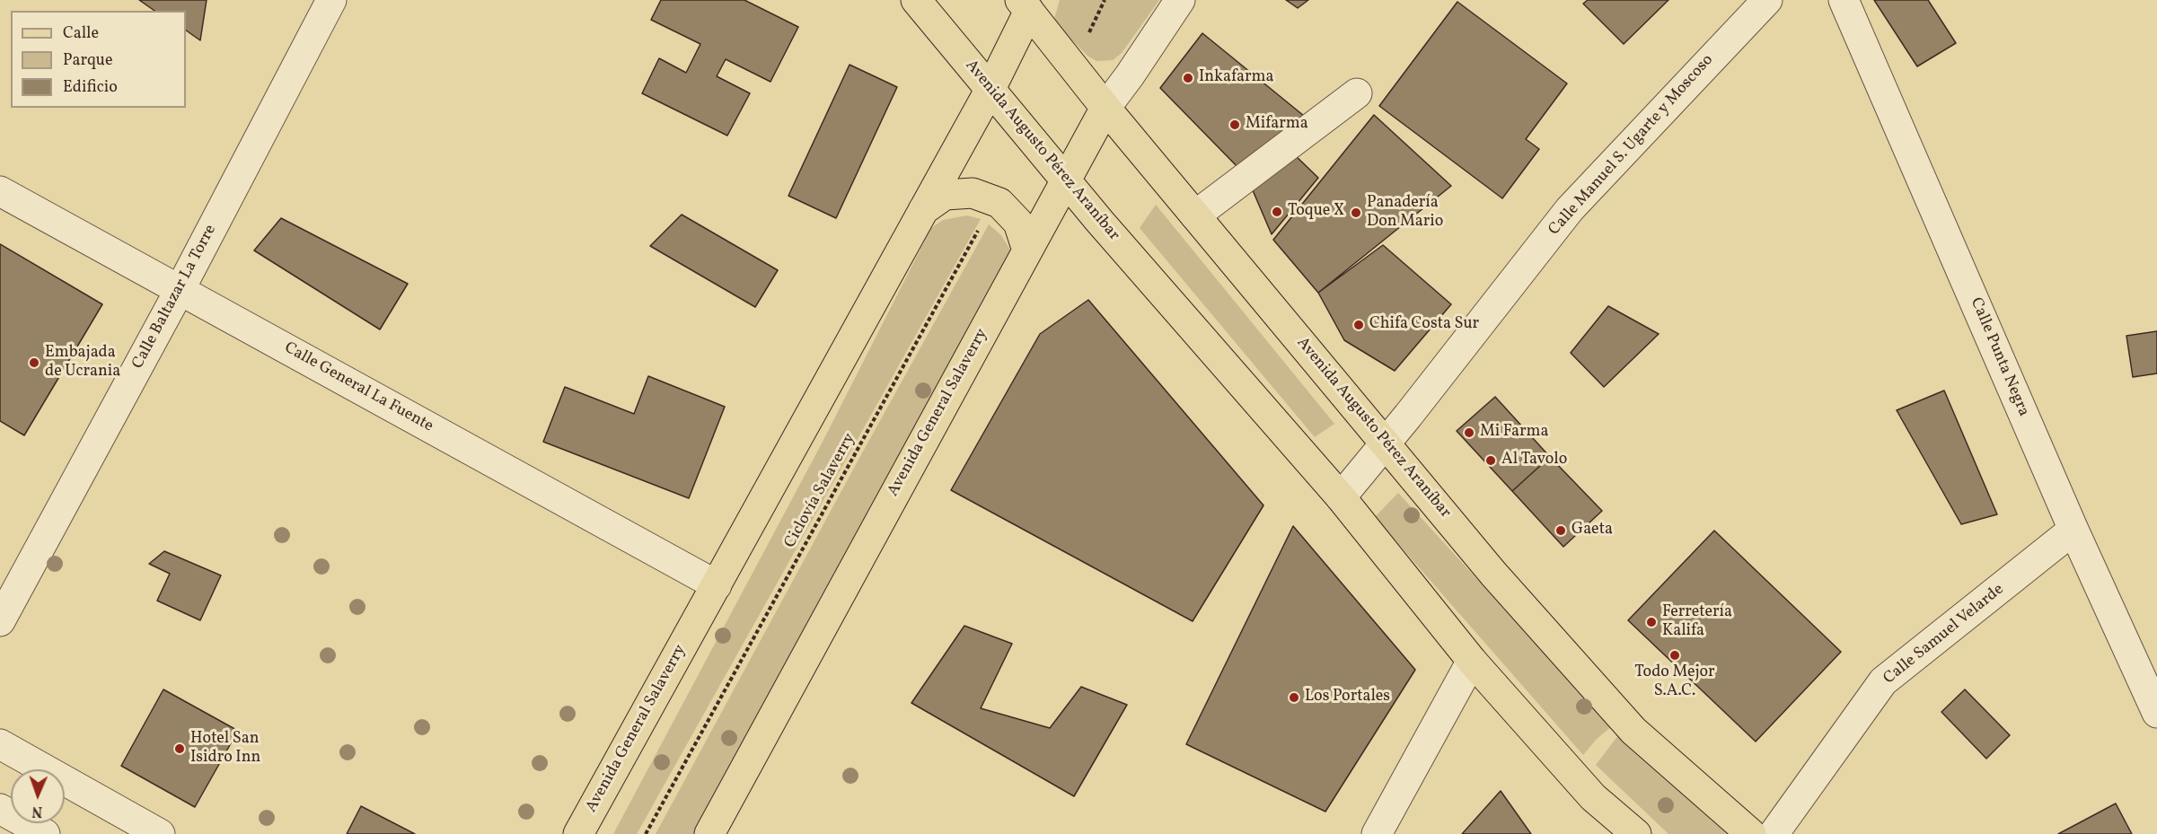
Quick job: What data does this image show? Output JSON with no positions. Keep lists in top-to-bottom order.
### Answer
{
  "streets": {
    "main road": ["Avenida Augusto Pérez Araníbar", "Avenida General Salaverry"],
    "street": [
      "Calle Manuel S. Ugarte y Moscoso",
      "Calle Baltazar La Torre",
      "Calle Punta Negra",
      "Calle General La Fuente",
      "Calle Samuel Velarde"
    ],
    "path": ["Ciclovía Salaverry"]
  },
  "crossings": [
    ["Calle Manuel S. Ugarte y Moscoso", "Avenida Augusto Pérez Araníbar"],
    ["Avenida Augusto Pérez Araníbar", "Avenida General Salaverry"],
    ["Calle Baltazar La Torre", "Calle General La Fuente"],
    ["Calle Punta Negra", "Calle Samuel Velarde"],
    ["Calle General La Fuente", "Avenida General Salaverry"]
  ],
  "places": [
    "Inkafarma",
    "Mifarma",
    "Toque X",
    "Panadería Don Mario",
    "Chifa Costa Sur",
    "Embajada de Ucrania",
    "Mi Farma",
    "Al Tavolo",
    "Gaeta",
    "Ferretería Kalifa",
    "Todo Mejor S.A.C.",
    "Los Portales",
    "Hotel San Isidro Inn"
  ],
  "legend": ["Calle", "Parque", "Edificio"],
  "north": "bottom"
}
